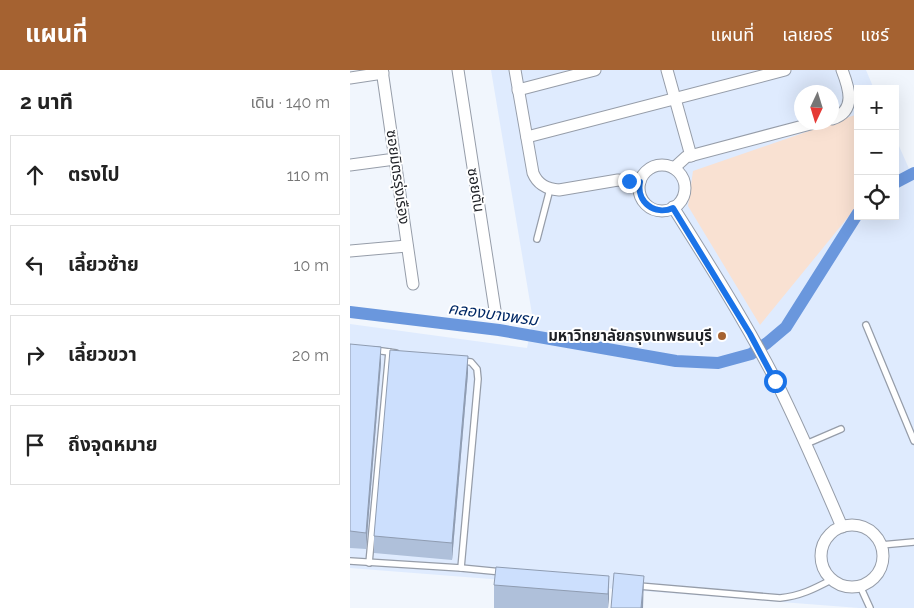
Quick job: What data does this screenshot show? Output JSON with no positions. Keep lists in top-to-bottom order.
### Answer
{
  "streets": {
    "street": ["ซอยมิตรรุ่งเรือง", "ซอยตัน"]
  },
  "water": ["คลองบางพรม"],
  "places": ["มหาวิทยาลัยกรุงเทพธนบุรี"],
  "north": "bottom",
  "page": {
    "header": "แผนที่",
    "nav": ["แผนที่", "เลเยอร์", "แชร์"],
    "heading": ["2 นาที", "เดิน · 140 m"],
    "map_buttons": ["+", "−"],
    "list": [
      ["ตรงไป", "110 m"],
      ["เลี้ยวซ้าย", "10 m"],
      ["เลี้ยวขวา", "20 m"],
      "ถึงจุดหมาย"
    ]
  }
}
